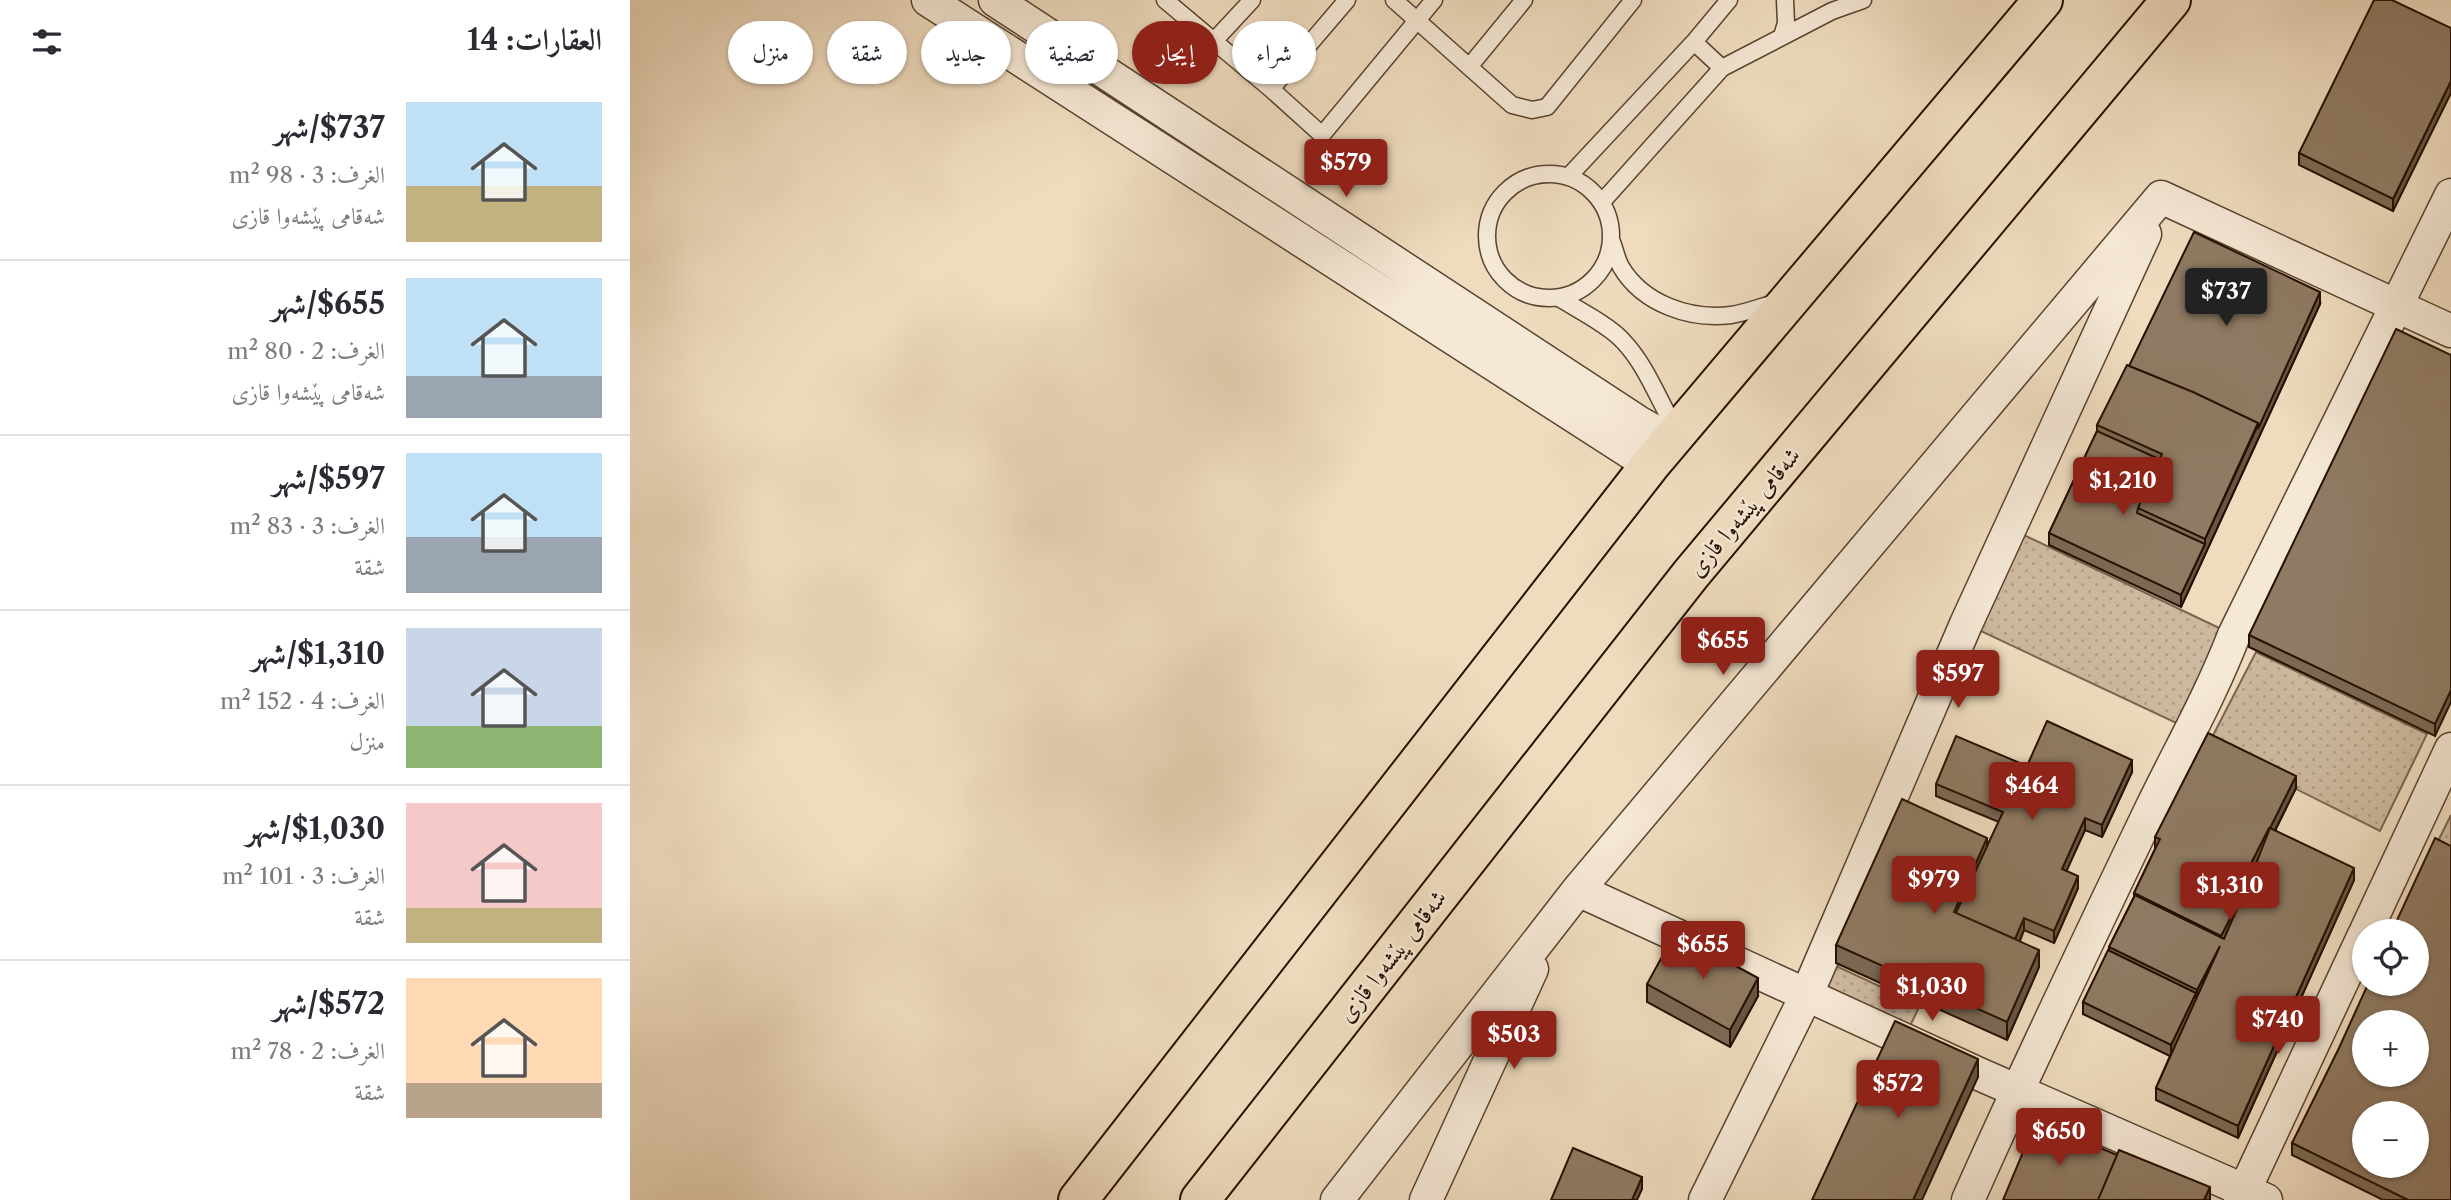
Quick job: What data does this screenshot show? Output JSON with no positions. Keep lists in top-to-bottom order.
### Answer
{
  "streets": {
    "highway": ["شەقامی پێشەوا قازی"]
  },
  "page": {
    "heading": "العقارات: 14",
    "chip": [
      "شراء",
      "إيجار",
      "تصفية",
      "جديد",
      "شقة",
      "منزل"
    ],
    "list": [
      {
        "name": "$737/شهر",
        "note": "الغرف: 3 · 98 m² · شەقامی پێشەوا قازی"
      },
      {
        "name": "$655/شهر",
        "note": "الغرف: 2 · 80 m² · شەقامی پێشەوا قازی"
      },
      {
        "name": "$597/شهر",
        "note": "الغرف: 3 · 83 m² · شقة"
      },
      {
        "name": "$1,310/شهر",
        "note": "الغرف: 4 · 152 m² · منزل"
      },
      {
        "name": "$1,030/شهر",
        "note": "الغرف: 3 · 101 m² · شقة"
      },
      {
        "name": "$572/شهر",
        "note": "الغرف: 2 · 78 m² · شقة"
      }
    ],
    "price": [
      "$579",
      "$737",
      "$1,210",
      "$655",
      "$597",
      "$464",
      "$979",
      "$1,310",
      "$655",
      "$1,030",
      "$740",
      "$503",
      "$572",
      "$650"
    ],
    "map_buttons": ["+", "−"]
  }
}
